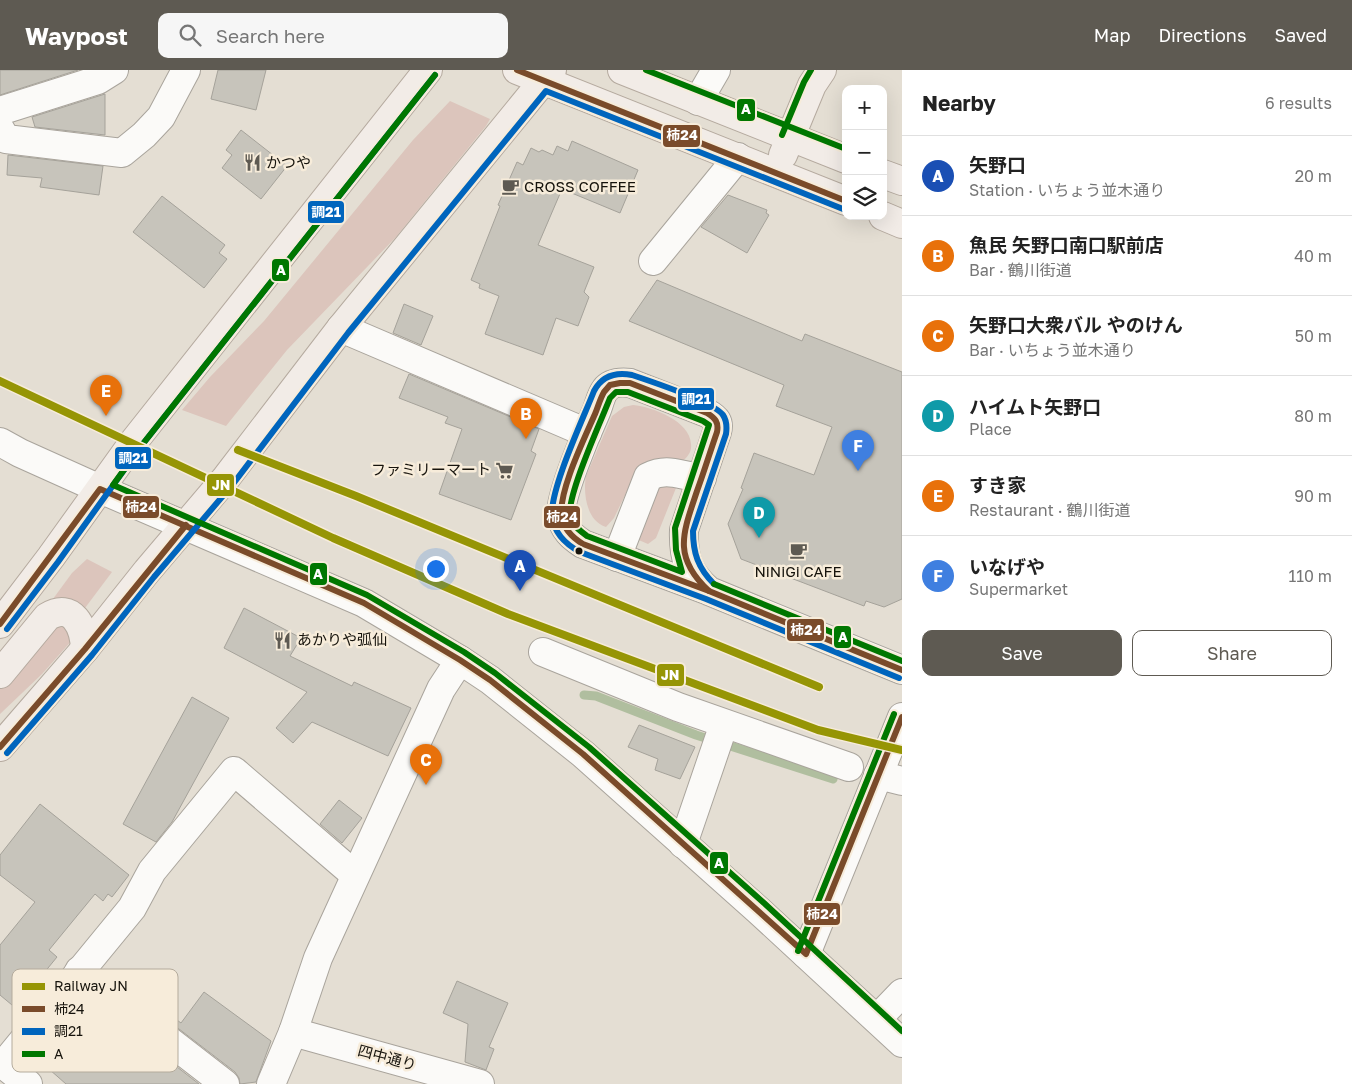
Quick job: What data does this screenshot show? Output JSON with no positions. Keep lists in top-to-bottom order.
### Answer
{
  "streets": {
    "street": ["四中通り"]
  },
  "places": {
    "restaurant": ["かつや", "あかりや弧仙"],
    "cafe": ["CROSS COFFEE", "NiNiGi CAFE"],
    "supermarket": ["ファミリーマート"]
  },
  "lines": [
    "transit line 柿24",
    "transit line A",
    "transit line 調21",
    "rail line JN"
  ],
  "legend": [
    "Railway JN",
    "柿24",
    "調21",
    "A"
  ],
  "page": {
    "header": "Waypost",
    "search": "Search here",
    "nav": ["Map", "Directions", "Saved"],
    "heading": ["Nearby", "6 results"],
    "map_buttons": ["+", "−"],
    "list": [
      {
        "mark": "A",
        "name": "矢野口",
        "note": "Station · いちょう並木通り",
        "value": "20 m"
      },
      {
        "mark": "B",
        "name": "魚民 矢野口南口駅前店",
        "note": "Bar · 鶴川街道",
        "value": "40 m"
      },
      {
        "mark": "C",
        "name": "矢野口大衆バル やのけん",
        "note": "Bar · いちょう並木通り",
        "value": "50 m"
      },
      {
        "mark": "D",
        "name": "ハイムト矢野口",
        "note": "Place",
        "value": "80 m"
      },
      {
        "mark": "E",
        "name": "すき家",
        "note": "Restaurant · 鶴川街道",
        "value": "90 m"
      },
      {
        "mark": "F",
        "name": "いなげや",
        "note": "Supermarket",
        "value": "110 m"
      }
    ],
    "pins": [
      "E",
      "B",
      "F",
      "D",
      "A",
      "C"
    ],
    "buttons": ["Save", "Share"]
  }
}
